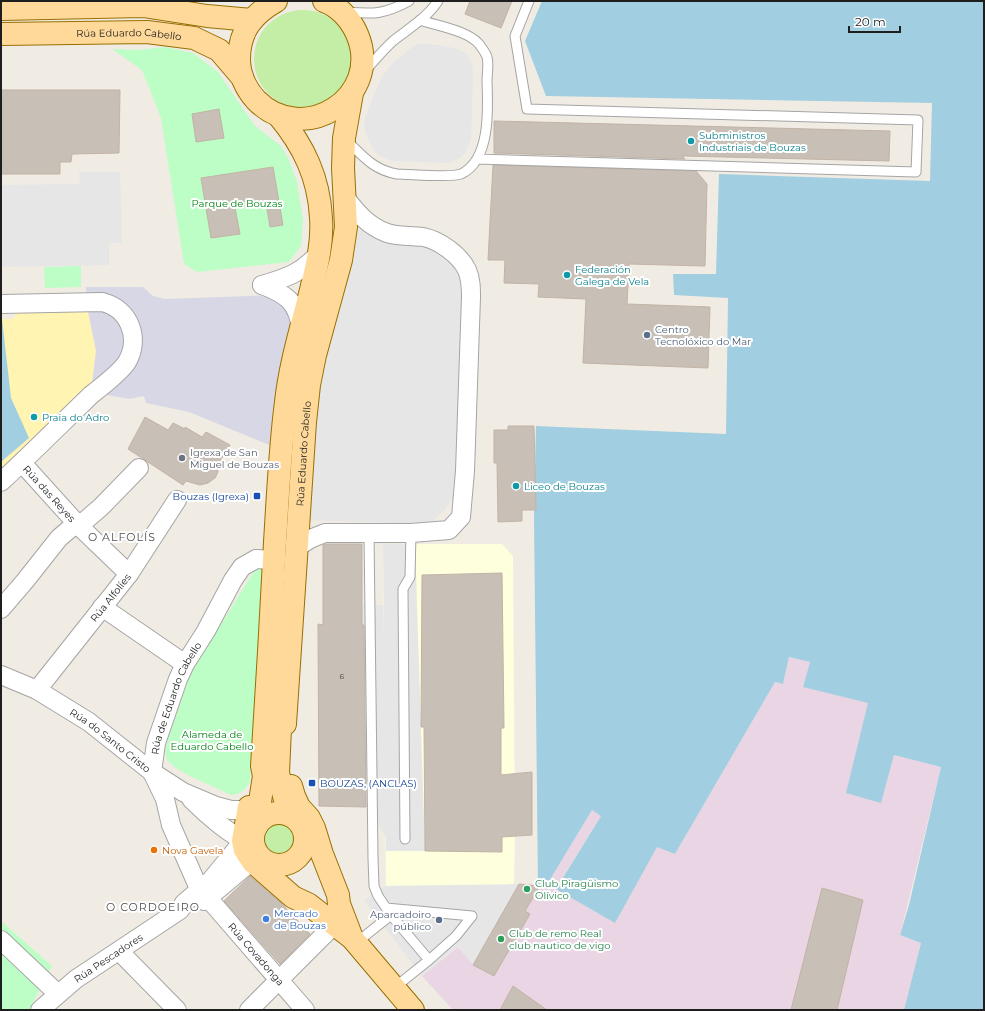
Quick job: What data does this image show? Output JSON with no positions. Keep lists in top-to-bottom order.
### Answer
{
  "streets": {
    "main road": ["Rúa Eduardo Cabello"],
    "street": [
      "Rúa das Reyes",
      "Rúa Alfolíes",
      "Rúa de Eduardo Cabello",
      "Rúa do Santo Cristo",
      "Rúa Covadonga",
      "Rúa Pescadores"
    ]
  },
  "crossings": [
    ["Rúa Eduardo Cabello", "Rúa de Eduardo Cabello"],
    ["Rúa Eduardo Cabello", "Rúa do Santo Cristo"],
    ["Rúa Eduardo Cabello", "Rúa Pescadores"],
    ["Rúa das Reyes", "Rúa Alfolíes"],
    ["Rúa Alfolíes", "Rúa do Santo Cristo"],
    ["Rúa de Eduardo Cabello", "Rúa do Santo Cristo"],
    ["Rúa do Santo Cristo", "Rúa Pescadores"],
    ["Rúa Covadonga", "Rúa Pescadores"]
  ],
  "districts": ["O ALFOLÍS", "O CORDOEIRO"],
  "parks": ["Parque de Bouzas", "Alameda de Eduardo Cabello"],
  "places": {
    "other": [
      "Subministros Industriais de Bouzas",
      "Federación Galega de Vela",
      "Centro Tecnolóxico do Mar",
      "Praia do Adro",
      "Igrexa de San Miguel de Bouzas",
      "Liceo de Bouzas",
      "Nova Gavela",
      "Club Piragüismo Olívico",
      "Mercado de Bouzas",
      "Aparcadoiro público",
      "Club de remo Real club nautico de vigo"
    ],
    "transit": ["Bouzas (Igrexa)", "BOUZAS, (ANCLAS)"]
  },
  "house_numbers": ["6"],
  "scale_bar": "20 m"
}
